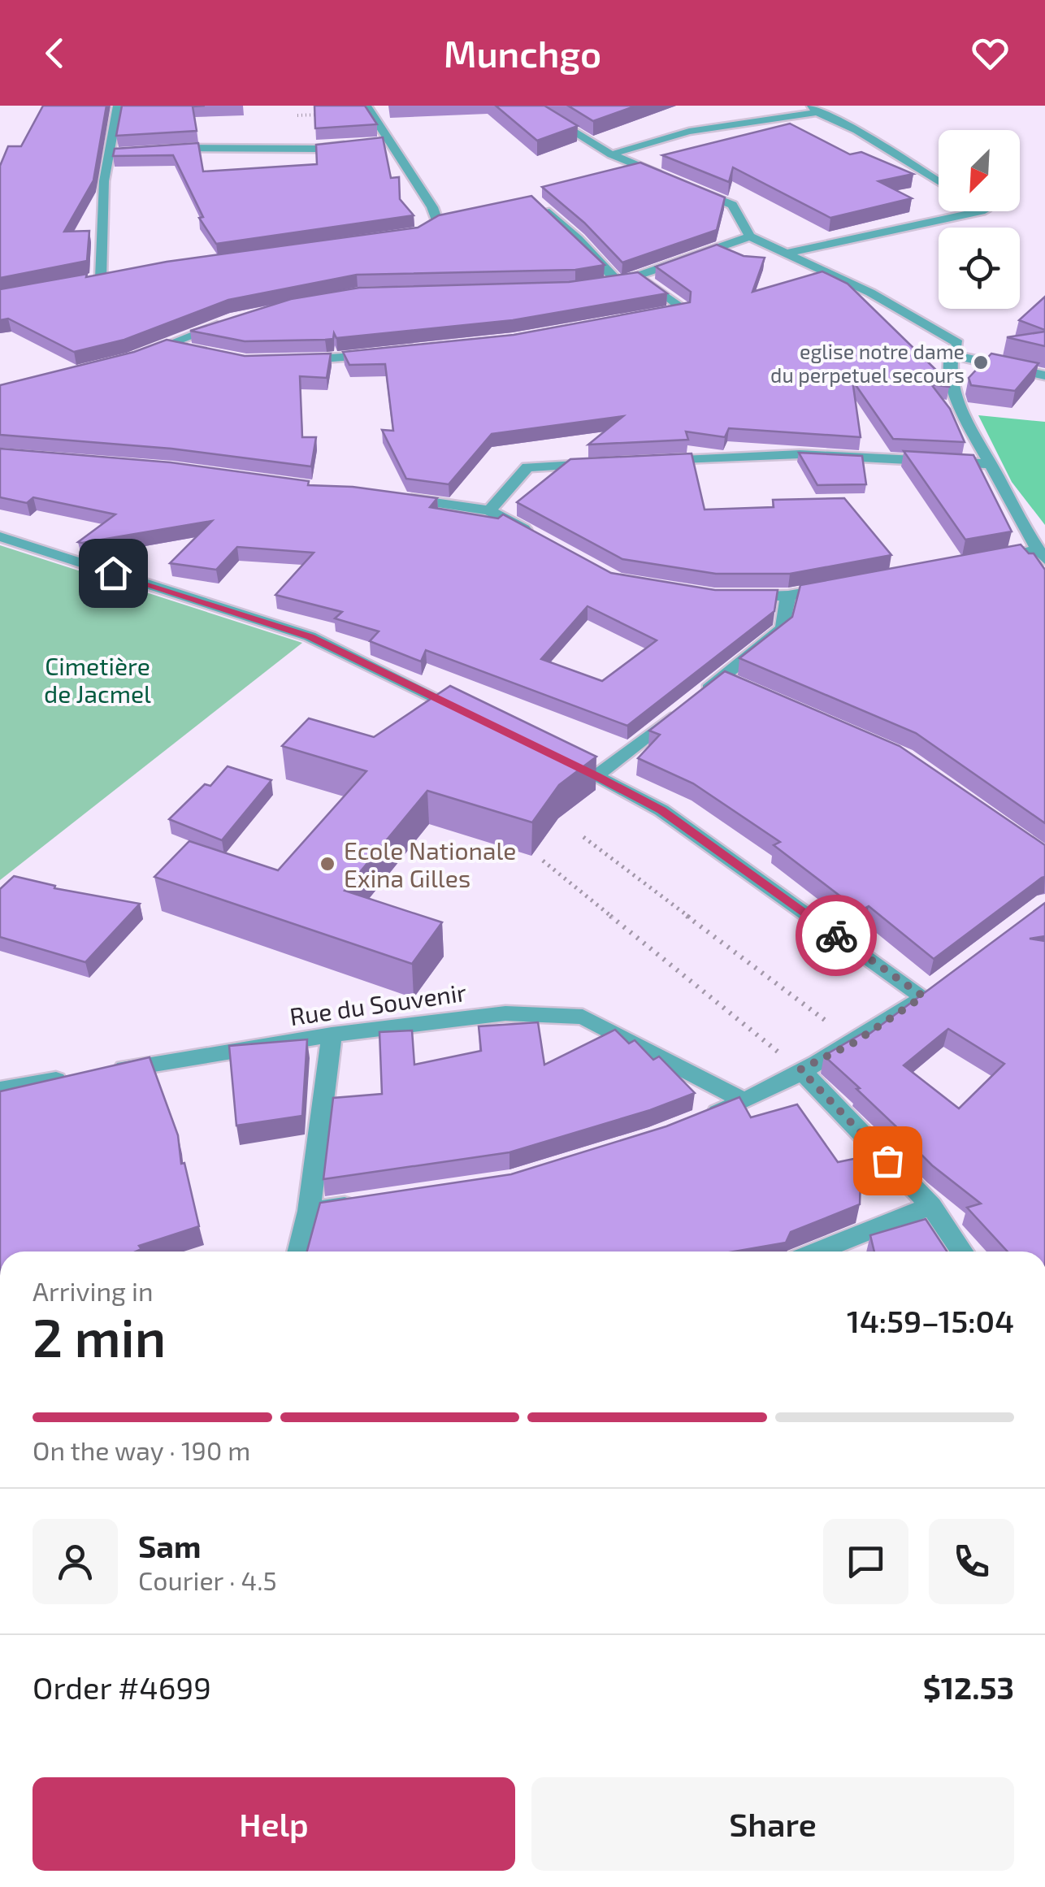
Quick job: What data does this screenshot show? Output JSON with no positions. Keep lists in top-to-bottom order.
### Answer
{
  "streets": {
    "street": ["Rue du Souvenir"]
  },
  "parks": ["Cimetière de Jacmel"],
  "places": ["eglise notre dame du perpetuel secours", "Ecole Nationale Exina Gilles"],
  "north": "bottom left",
  "page": {
    "header": "Munchgo",
    "heading": ["2 min", "Arriving in", "14:59–15:04"],
    "panel": [
      "Sam",
      "Courier · 4.5",
      "Order #4699",
      "$12.53"
    ],
    "bar": "On the way · 190 m",
    "buttons": ["Help", "Share"]
  }
}
